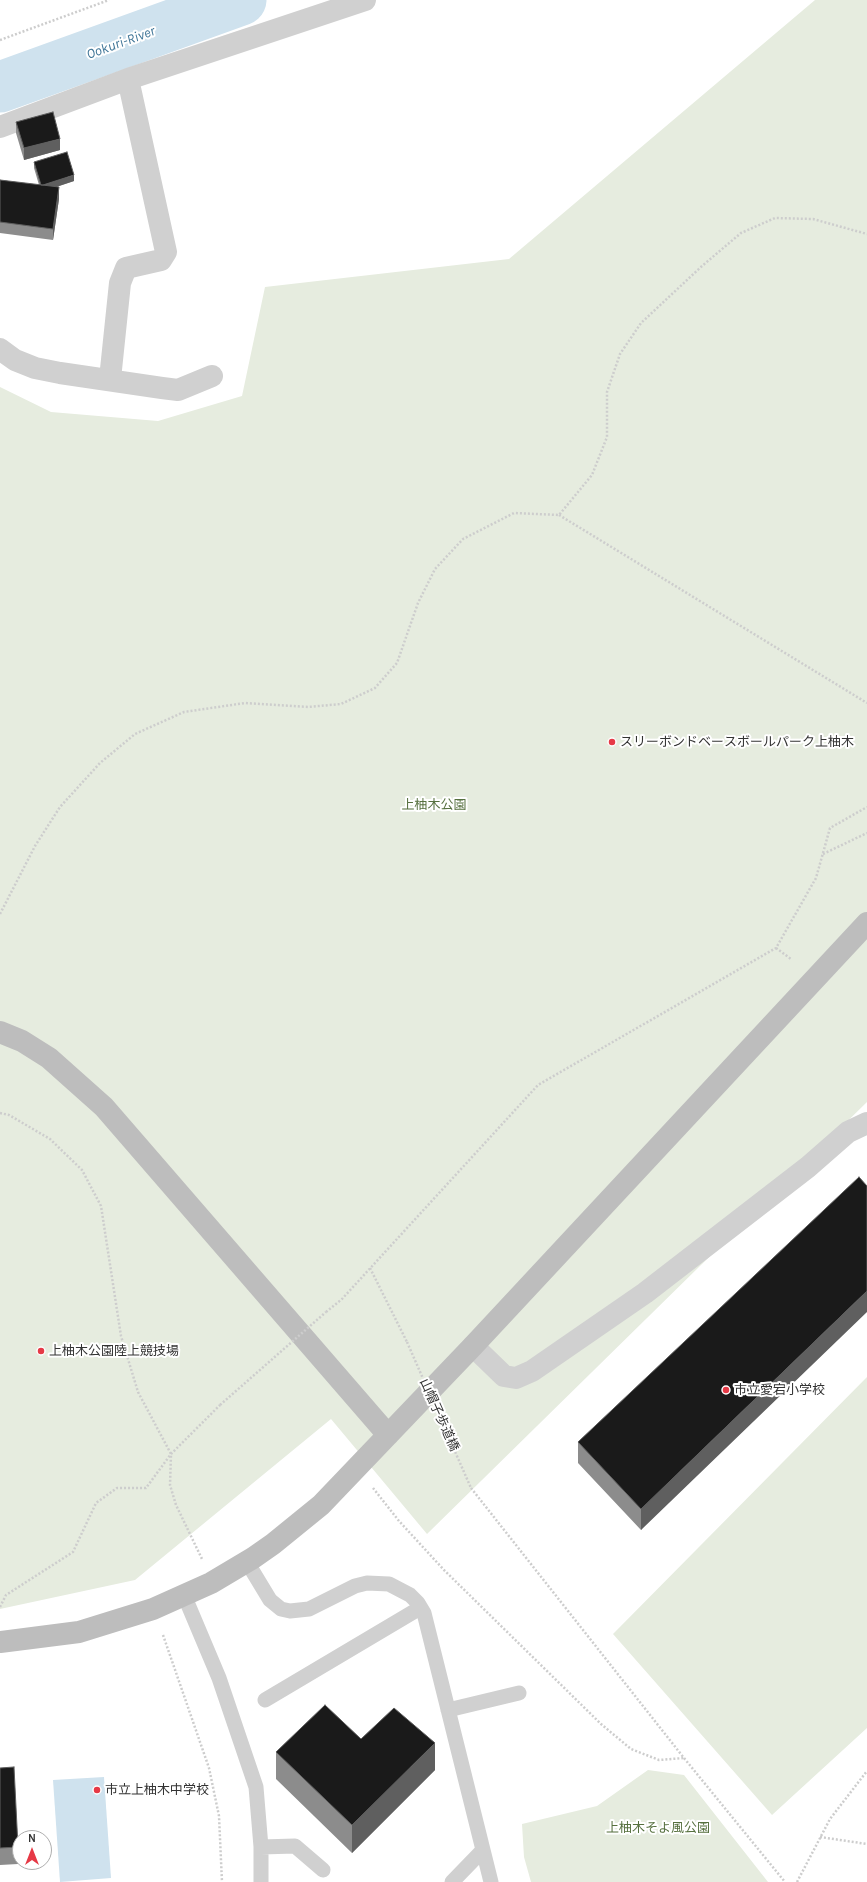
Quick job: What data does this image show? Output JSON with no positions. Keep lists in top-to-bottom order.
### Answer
{
  "streets": {
    "path": ["山帽子歩道橋"]
  },
  "water": ["Ookuri-River"],
  "parks": ["上柚木公園", "上柚木そよ風公園"],
  "places": [
    "スリーボンドベースボールパーク上柚木",
    "上柚木公園陸上競技場",
    "市立愛宕小学校",
    "市立上柚木中学校"
  ],
  "north": "top"
}
